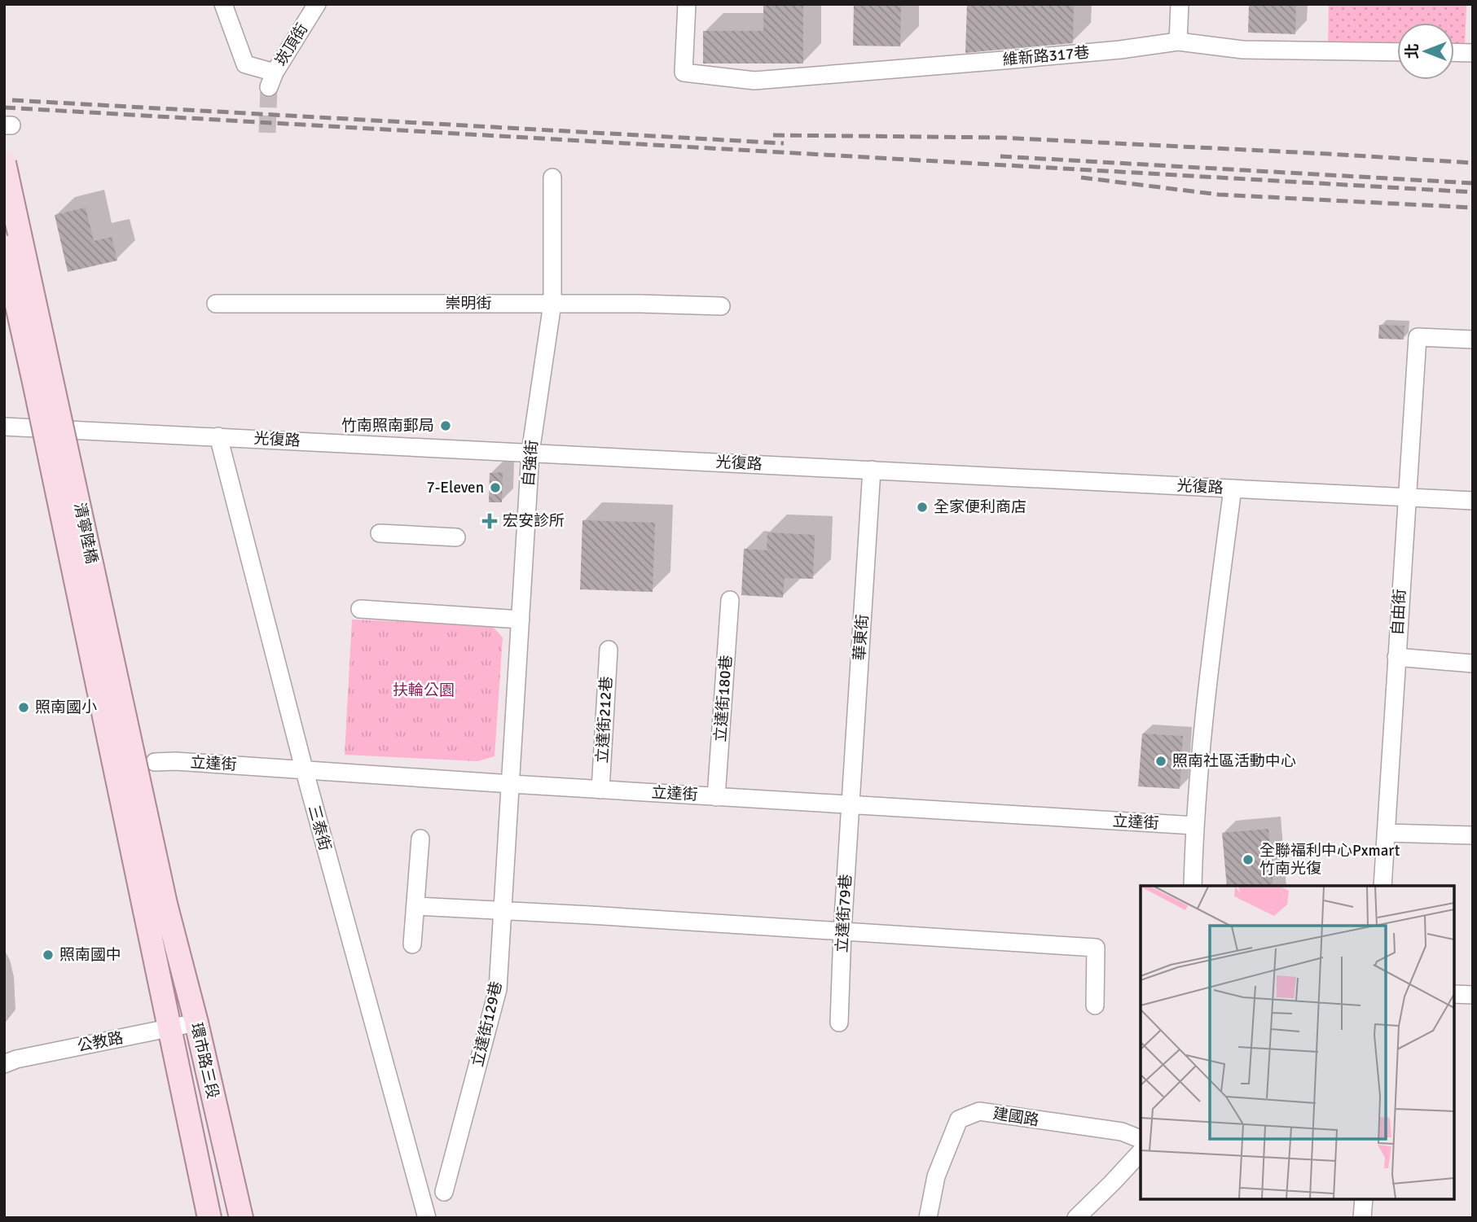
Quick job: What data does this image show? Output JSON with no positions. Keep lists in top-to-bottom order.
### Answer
{
  "streets": {
    "main road": ["清寧陸橋", "環市路三段"],
    "street": [
      "崁頂街",
      "維新路317巷",
      "崇明街",
      "光復路",
      "自強街",
      "自由街",
      "華東街",
      "立達街180巷",
      "立達街212巷",
      "立達街",
      "三泰街",
      "立達街79巷",
      "立達街129巷",
      "公教路",
      "建國路"
    ]
  },
  "crossings": [
    ["崇明街", "自強街"],
    ["光復路", "自強街"],
    ["光復路", "自由街"],
    ["光復路", "華東街"],
    ["光復路", "三泰街"],
    ["自強街", "立達街"],
    ["自強街", "立達街129巷"],
    ["清寧陸橋", "環市路三段"],
    ["華東街", "立達街"],
    ["華東街", "立達街79巷"],
    ["立達街180巷", "立達街"],
    ["立達街212巷", "立達街"],
    ["立達街", "三泰街"],
    ["立達街", "立達街79巷"],
    ["立達街", "立達街129巷"],
    ["公教路", "環市路三段"]
  ],
  "parks": ["扶輪公園"],
  "places": {
    "other": [
      "竹南照南郵局",
      "7-Eleven",
      "全家便利商店",
      "照南國小",
      "照南社區活動中心",
      "全聯福利中心Pxmart 竹南光復",
      "照南國中"
    ],
    "health": ["宏安診所"]
  },
  "north": "left"
}
